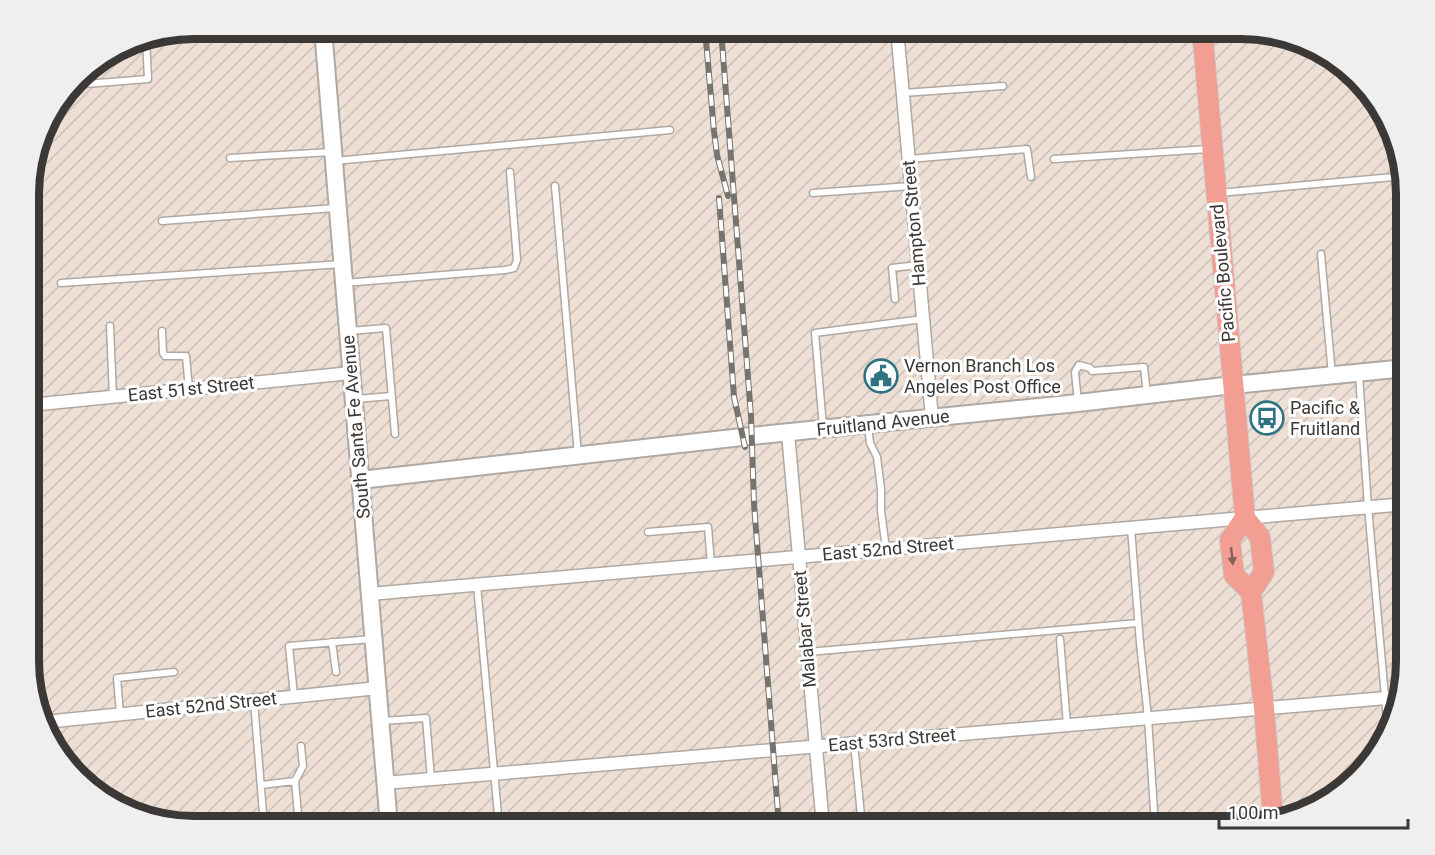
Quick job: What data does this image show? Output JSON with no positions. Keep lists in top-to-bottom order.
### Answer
{
  "streets": {
    "main road": ["Pacific Boulevard"],
    "street": [
      "Hampton Street",
      "East 51st Street",
      "Fruitland Avenue",
      "South Santa Fe Avenue",
      "East 52nd Street",
      "Malabar Street",
      "East 53rd Street"
    ]
  },
  "crossings": [
    ["Hampton Street", "Fruitland Avenue"],
    ["Pacific Boulevard", "Fruitland Avenue"],
    ["Pacific Boulevard", "East 52nd Street"],
    ["East 51st Street", "South Santa Fe Avenue"],
    ["Fruitland Avenue", "South Santa Fe Avenue"],
    ["Fruitland Avenue", "Malabar Street"],
    ["South Santa Fe Avenue", "East 52nd Street"],
    ["South Santa Fe Avenue", "East 53rd Street"],
    ["East 52nd Street", "Malabar Street"],
    ["Malabar Street", "East 53rd Street"]
  ],
  "places": {
    "public building": ["Vernon Branch Los Angeles Post Office"],
    "bus stop": ["Pacific & Fruitland"]
  },
  "scale_bar": "100 m"
}
